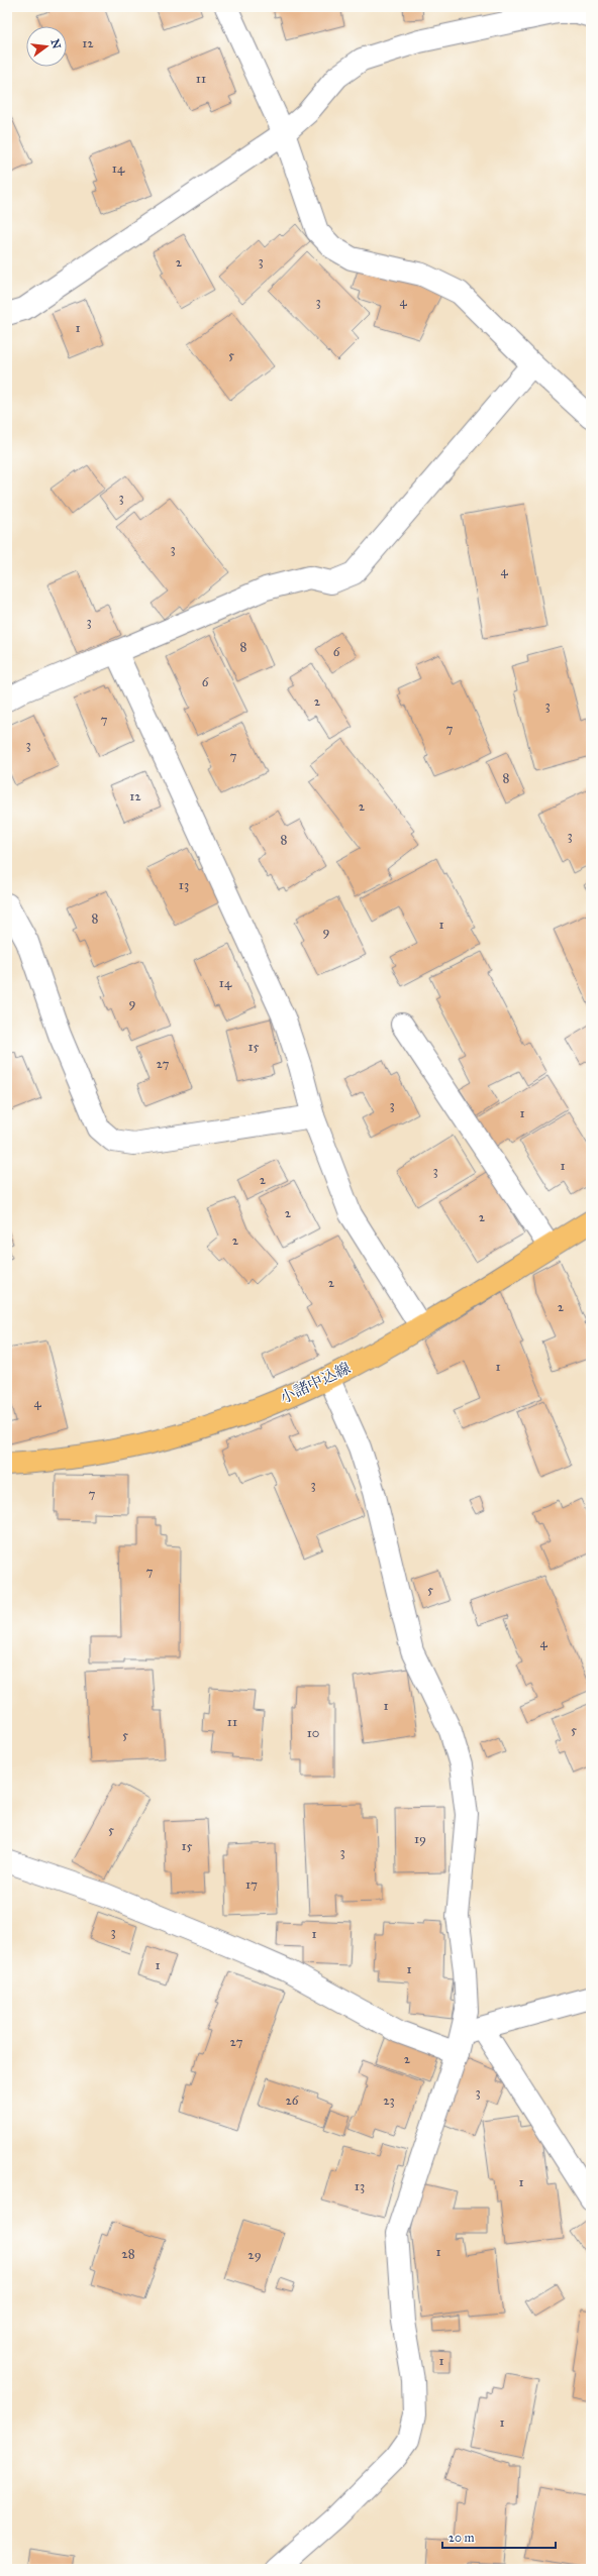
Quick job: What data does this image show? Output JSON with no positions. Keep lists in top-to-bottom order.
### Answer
{
  "streets": {
    "main road": ["小諸中込線"]
  },
  "house_numbers": [
    "12",
    "11",
    "14",
    "3",
    "2",
    "3",
    "4",
    "1",
    "5",
    "3",
    "3",
    "4",
    "3",
    "8",
    "6",
    "6",
    "2",
    "3",
    "7",
    "7",
    "3",
    "7",
    "8",
    "12",
    "2",
    "3",
    "8",
    "13",
    "8",
    "1",
    "9",
    "14",
    "9",
    "15",
    "27",
    "3",
    "1",
    "1",
    "3",
    "2",
    "2",
    "2",
    "2",
    "2",
    "2",
    "1",
    "4",
    "3",
    "7",
    "7",
    "5",
    "4",
    "1",
    "11",
    "5",
    "10",
    "5",
    "5",
    "19",
    "15",
    "3",
    "17",
    "3",
    "1",
    "1",
    "1",
    "27",
    "2",
    "3",
    "26",
    "23",
    "1",
    "13",
    "1",
    "28",
    "29",
    "1",
    "1"
  ],
  "scale_bar": "20 m",
  "north": "right"
}
